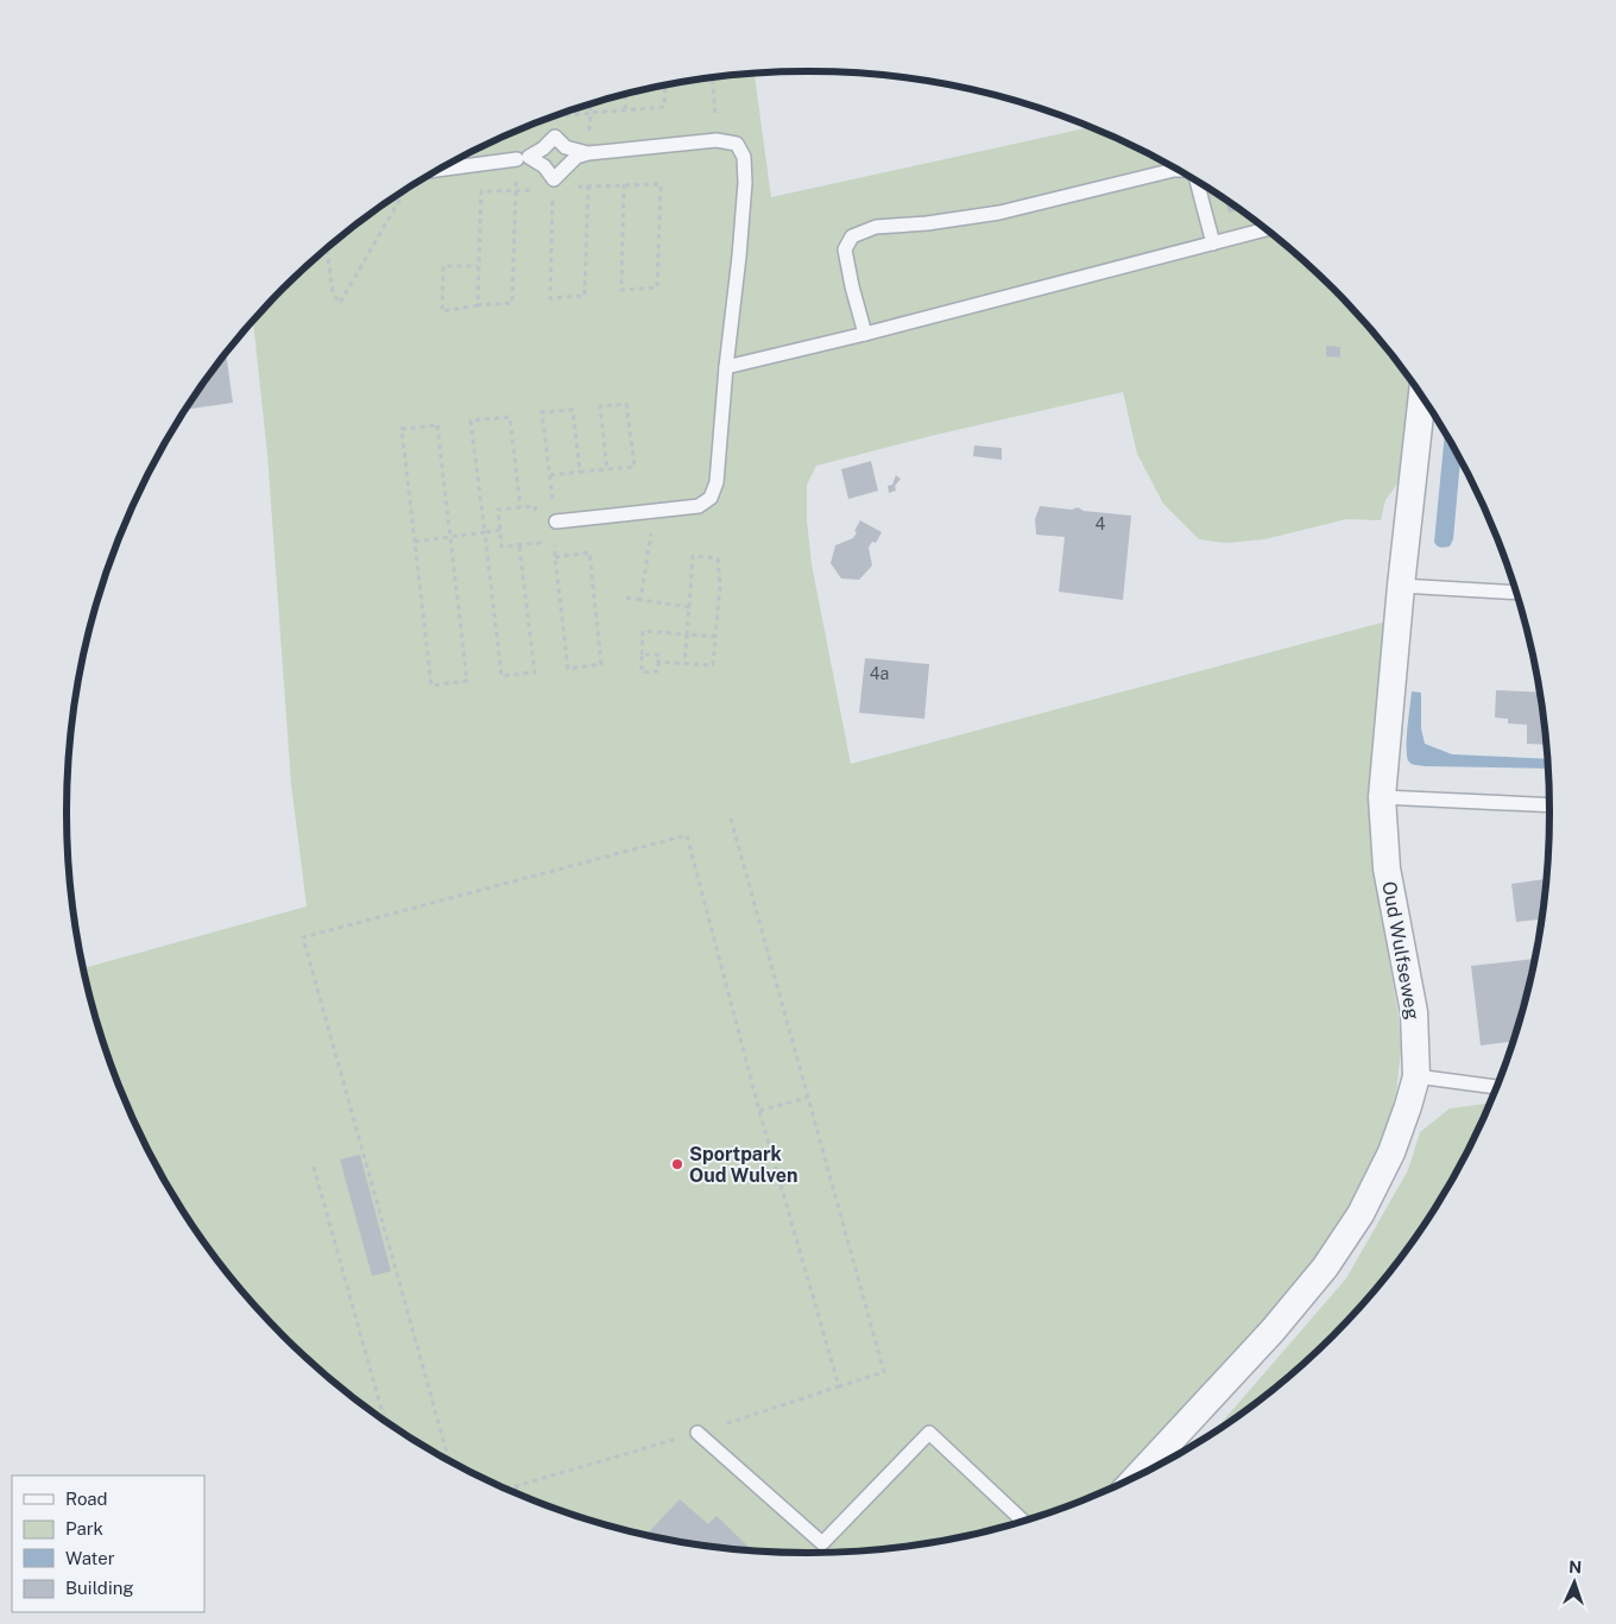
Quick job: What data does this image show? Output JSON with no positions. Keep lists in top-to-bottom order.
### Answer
{
  "streets": {
    "street": ["Oud Wulfseweg"]
  },
  "places": ["Sportpark Oud Wulven"],
  "house_numbers": ["4", "4a"],
  "legend": [
    "Road",
    "Park",
    "Water",
    "Building"
  ],
  "north": "top"
}
